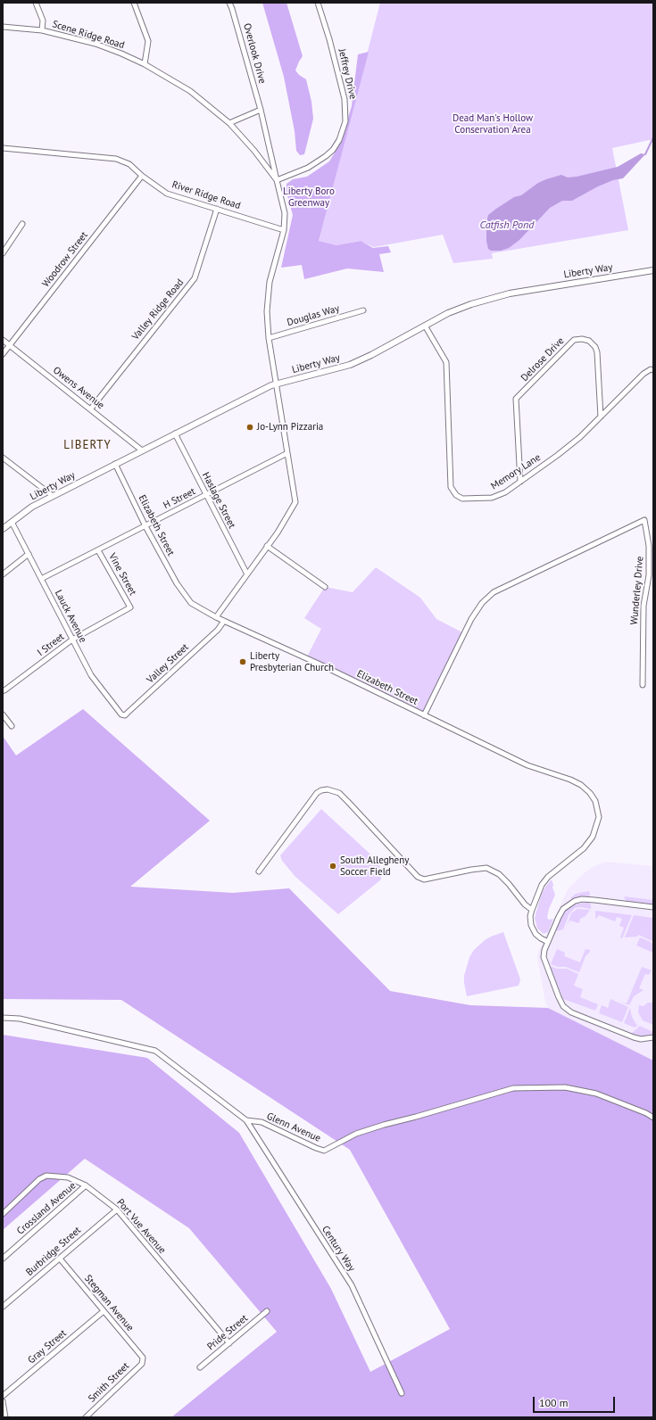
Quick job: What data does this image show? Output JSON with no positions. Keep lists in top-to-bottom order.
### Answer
{
  "streets": {
    "street": [
      "Scene Ridge Road",
      "Overlook Drive",
      "Jeffrey Drive",
      "River Ridge Road",
      "Woodrow Street",
      "Liberty Way",
      "Valley Ridge Road",
      "Douglas Way",
      "Delrose Drive",
      "Owens Avenue",
      "Memory Lane",
      "H Street",
      "Haslage Street",
      "Elizabeth Street",
      "Vine Street",
      "Wunderley Drive",
      "Lauck Avenue",
      "I Street",
      "Valley Street",
      "Glenn Avenue",
      "Crossland Avenue",
      "Port Vue Avenue",
      "Century Way",
      "Burbridge Street",
      "Stegman Avenue",
      "Pride Street",
      "Gray Street",
      "Smith Street"
    ]
  },
  "crossings": [
    ["Scene Ridge Road", "Overlook Drive"],
    ["Scene Ridge Road", "Jeffrey Drive"],
    ["Scene Ridge Road", "River Ridge Road"],
    ["Scene Ridge Road", "Liberty Way"],
    ["Scene Ridge Road", "Douglas Way"],
    ["Scene Ridge Road", "H Street"],
    ["Overlook Drive", "Jeffrey Drive"],
    ["River Ridge Road", "Woodrow Street"],
    ["River Ridge Road", "Valley Ridge Road"],
    ["Woodrow Street", "Owens Avenue"],
    ["Liberty Way", "Owens Avenue"],
    ["Liberty Way", "Memory Lane"],
    ["Liberty Way", "Haslage Street"],
    ["Liberty Way", "Elizabeth Street"],
    ["Liberty Way", "Lauck Avenue"],
    ["Valley Ridge Road", "Owens Avenue"],
    ["Delrose Drive", "Memory Lane"],
    ["H Street", "Haslage Street"],
    ["H Street", "Elizabeth Street"],
    ["H Street", "Vine Street"],
    ["H Street", "Lauck Avenue"],
    ["Elizabeth Street", "Wunderley Drive"],
    ["Elizabeth Street", "Valley Street"],
    ["Vine Street", "I Street"],
    ["Lauck Avenue", "I Street"],
    ["Lauck Avenue", "Valley Street"],
    ["Glenn Avenue", "Century Way"],
    ["Crossland Avenue", "Port Vue Avenue"],
    ["Port Vue Avenue", "Burbridge Street"],
    ["Port Vue Avenue", "Pride Street"],
    ["Burbridge Street", "Stegman Avenue"],
    ["Stegman Avenue", "Gray Street"],
    ["Stegman Avenue", "Smith Street"]
  ],
  "districts": ["LIBERTY"],
  "water": ["Catfish Pond"],
  "parks": ["Dead Man's Hollow Conservation Area", "Liberty Boro Greenway"],
  "places": ["Jo-Lynn Pizzaria", "Liberty Presbyterian Church", "South Allegheny Soccer Field"],
  "scale_bar": "100 m"
}
